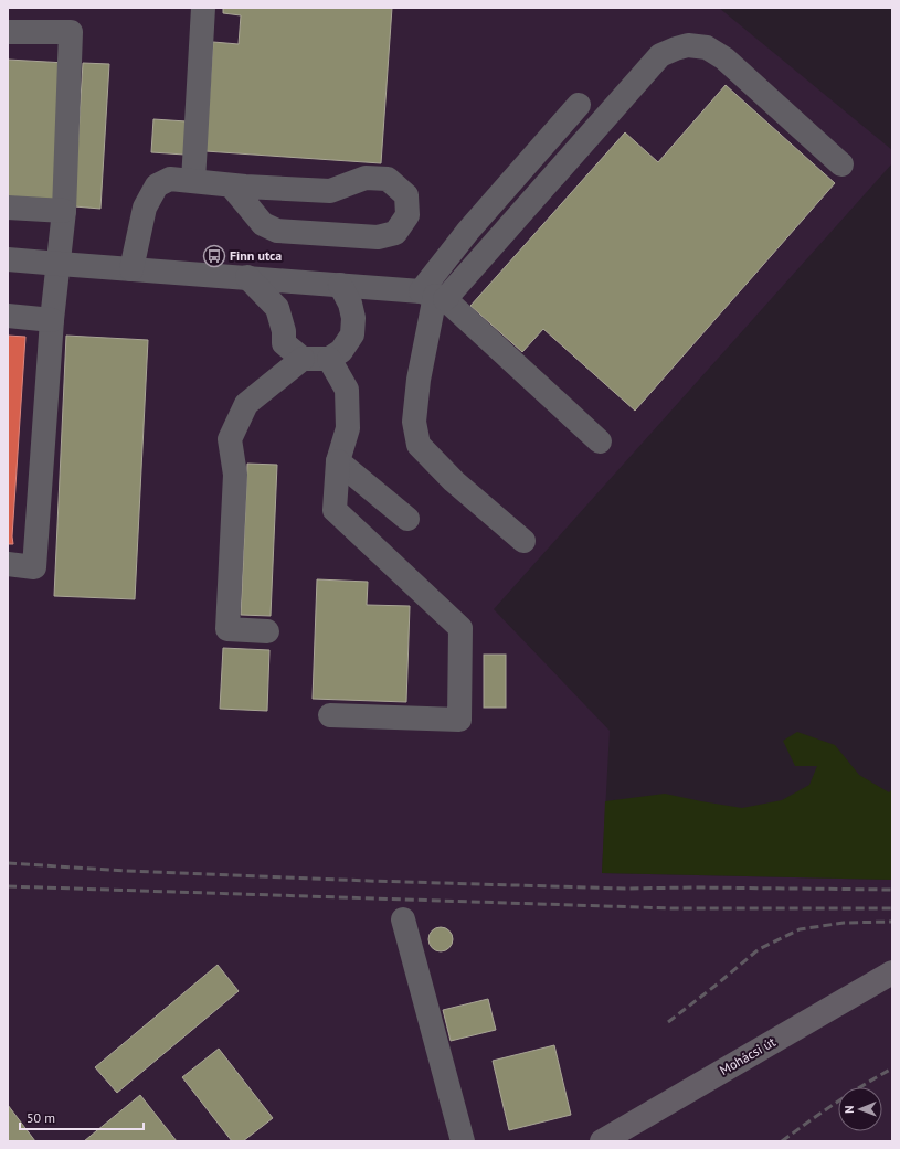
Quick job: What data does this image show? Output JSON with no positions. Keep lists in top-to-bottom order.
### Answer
{
  "streets": {
    "main road": ["Mohácsi út"]
  },
  "places": {
    "bus stop": ["Finn utca"]
  },
  "scale_bar": "50 m",
  "north": "left"
}
